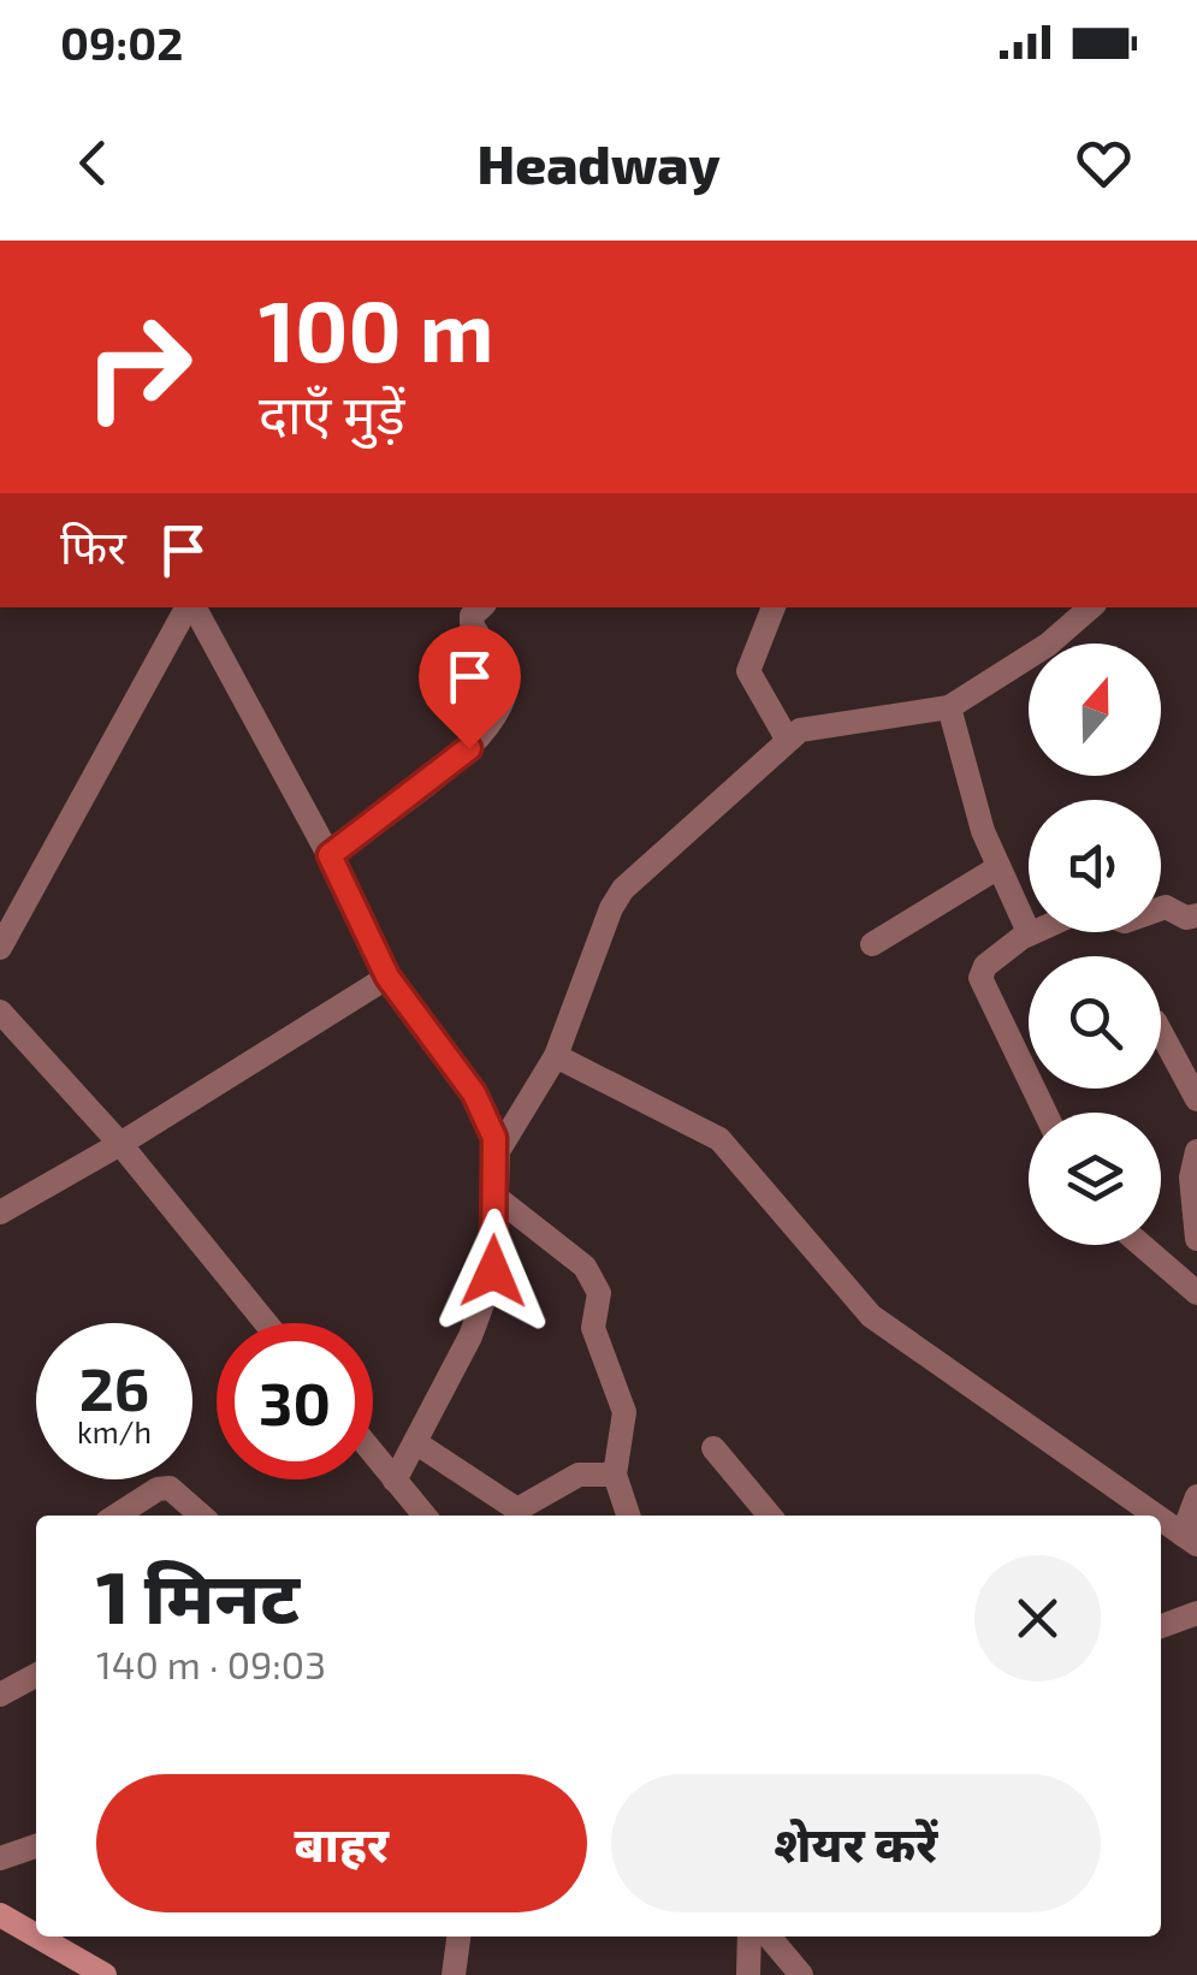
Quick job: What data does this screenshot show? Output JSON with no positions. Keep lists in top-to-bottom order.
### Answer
{
  "north": "top",
  "page": {
    "status": "09:02",
    "header": "Headway",
    "turn": ["100 m", "दाएँ मुड़ें"],
    "then": "फिर",
    "speed": "26 km/h",
    "limit": "30",
    "heading": ["1 मिनट", "140 m · 09:03"],
    "buttons": ["बाहर", "शेयर करें"]
  }
}
